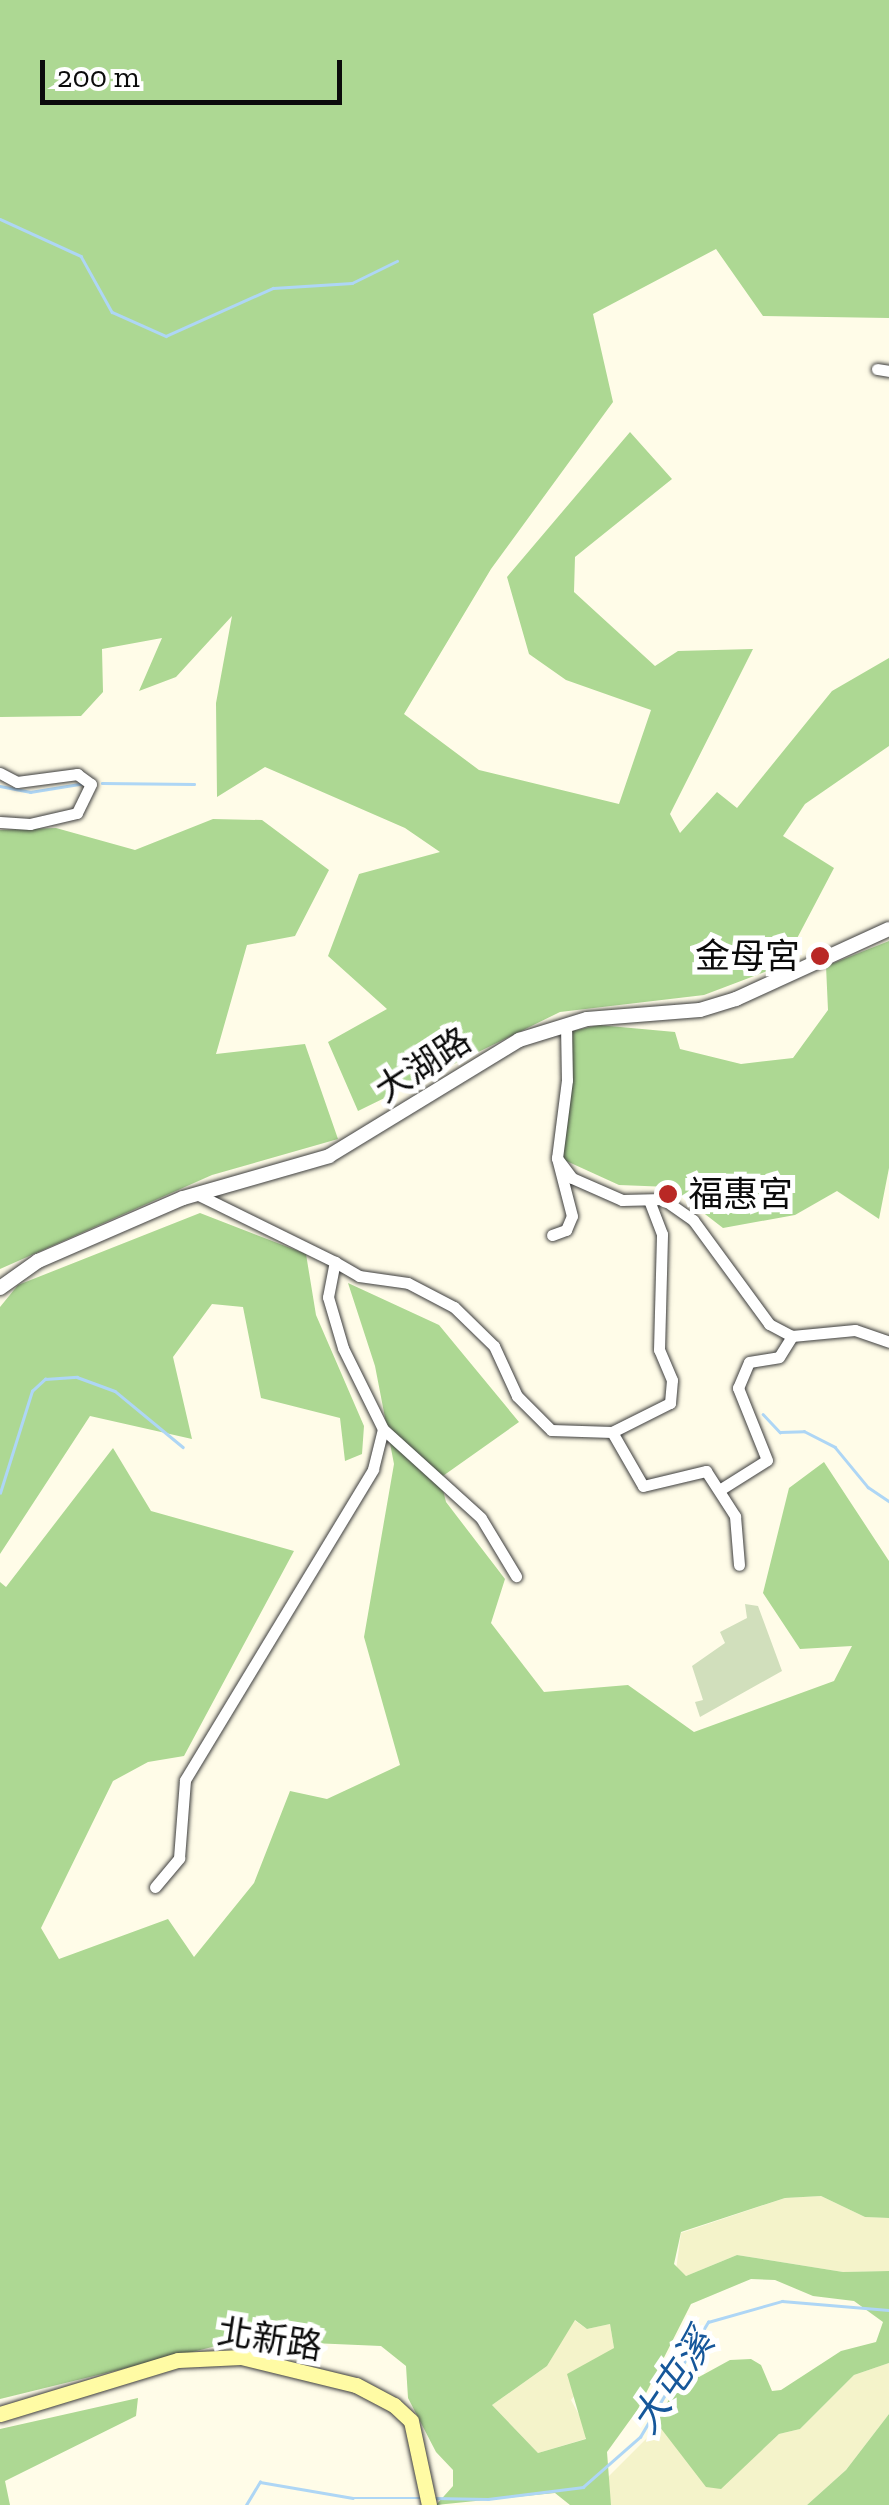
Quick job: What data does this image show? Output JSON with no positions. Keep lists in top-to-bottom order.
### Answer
{
  "streets": {
    "main road": ["北新路"],
    "street": ["大湖路"]
  },
  "water": ["大屯溪"],
  "places": ["金母宮", "福惠宮"],
  "scale_bar": "200 m"
}
